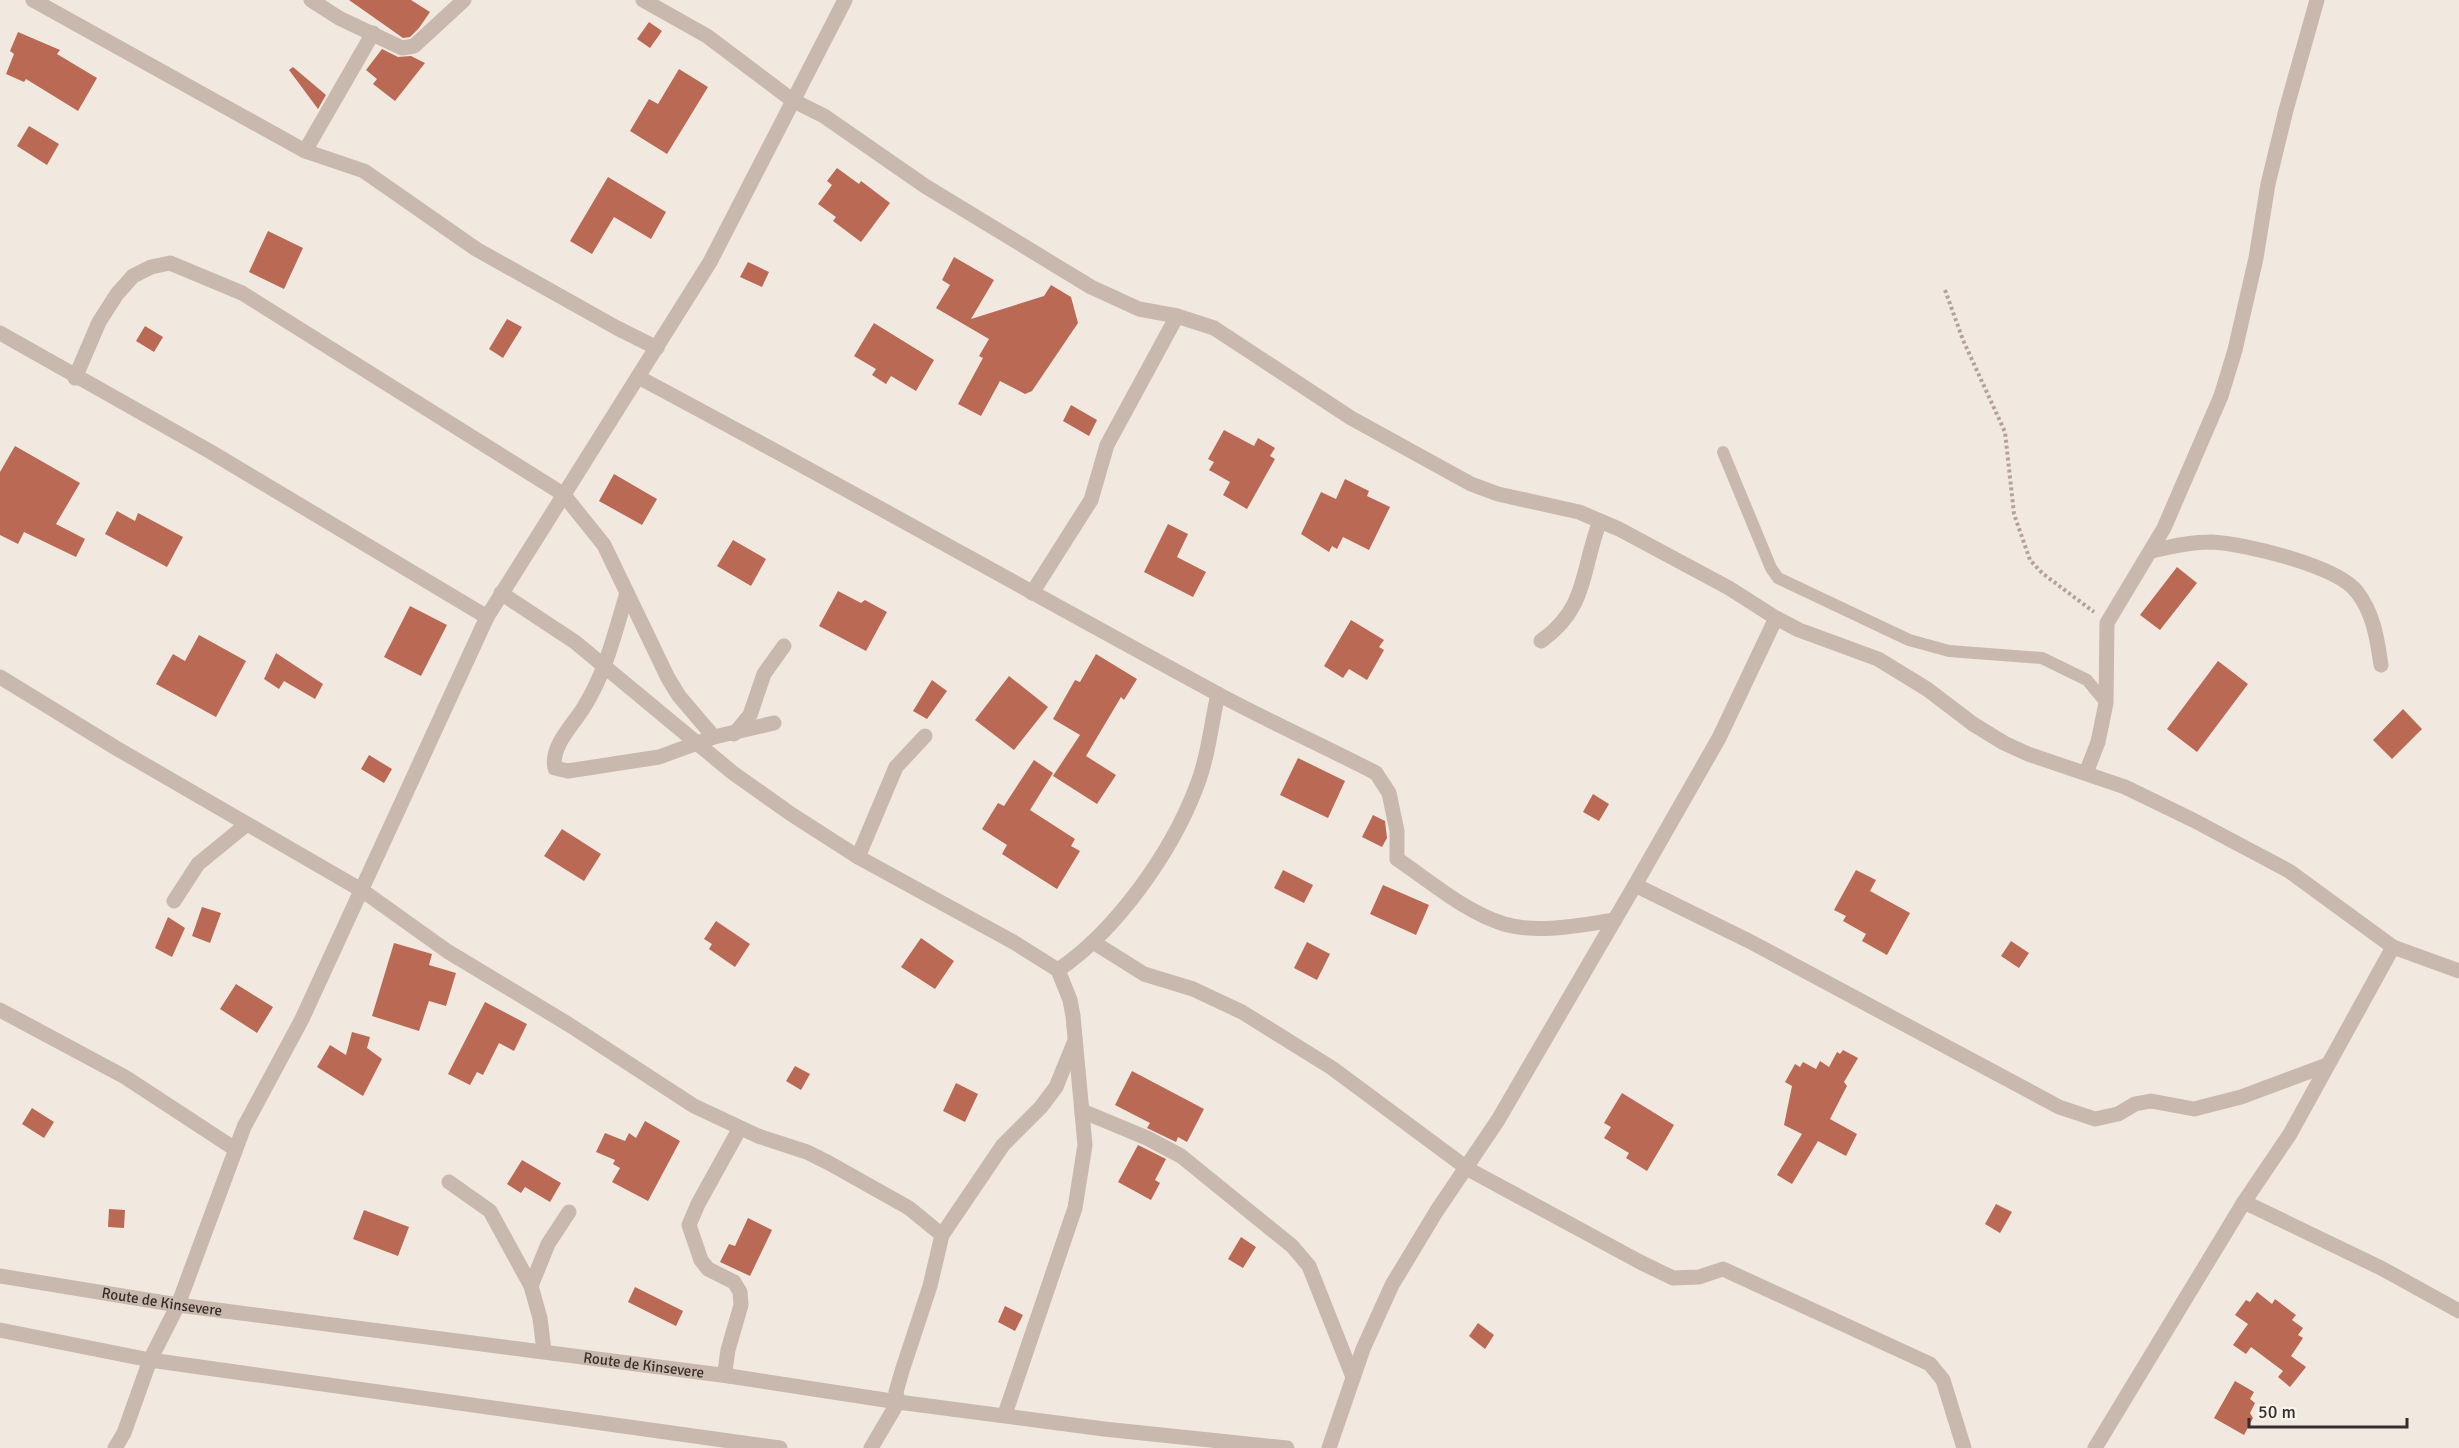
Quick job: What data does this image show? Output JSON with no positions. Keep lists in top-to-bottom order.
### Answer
{
  "streets": {
    "street": ["Route de Kinsevere"]
  },
  "scale_bar": "50 m"
}
